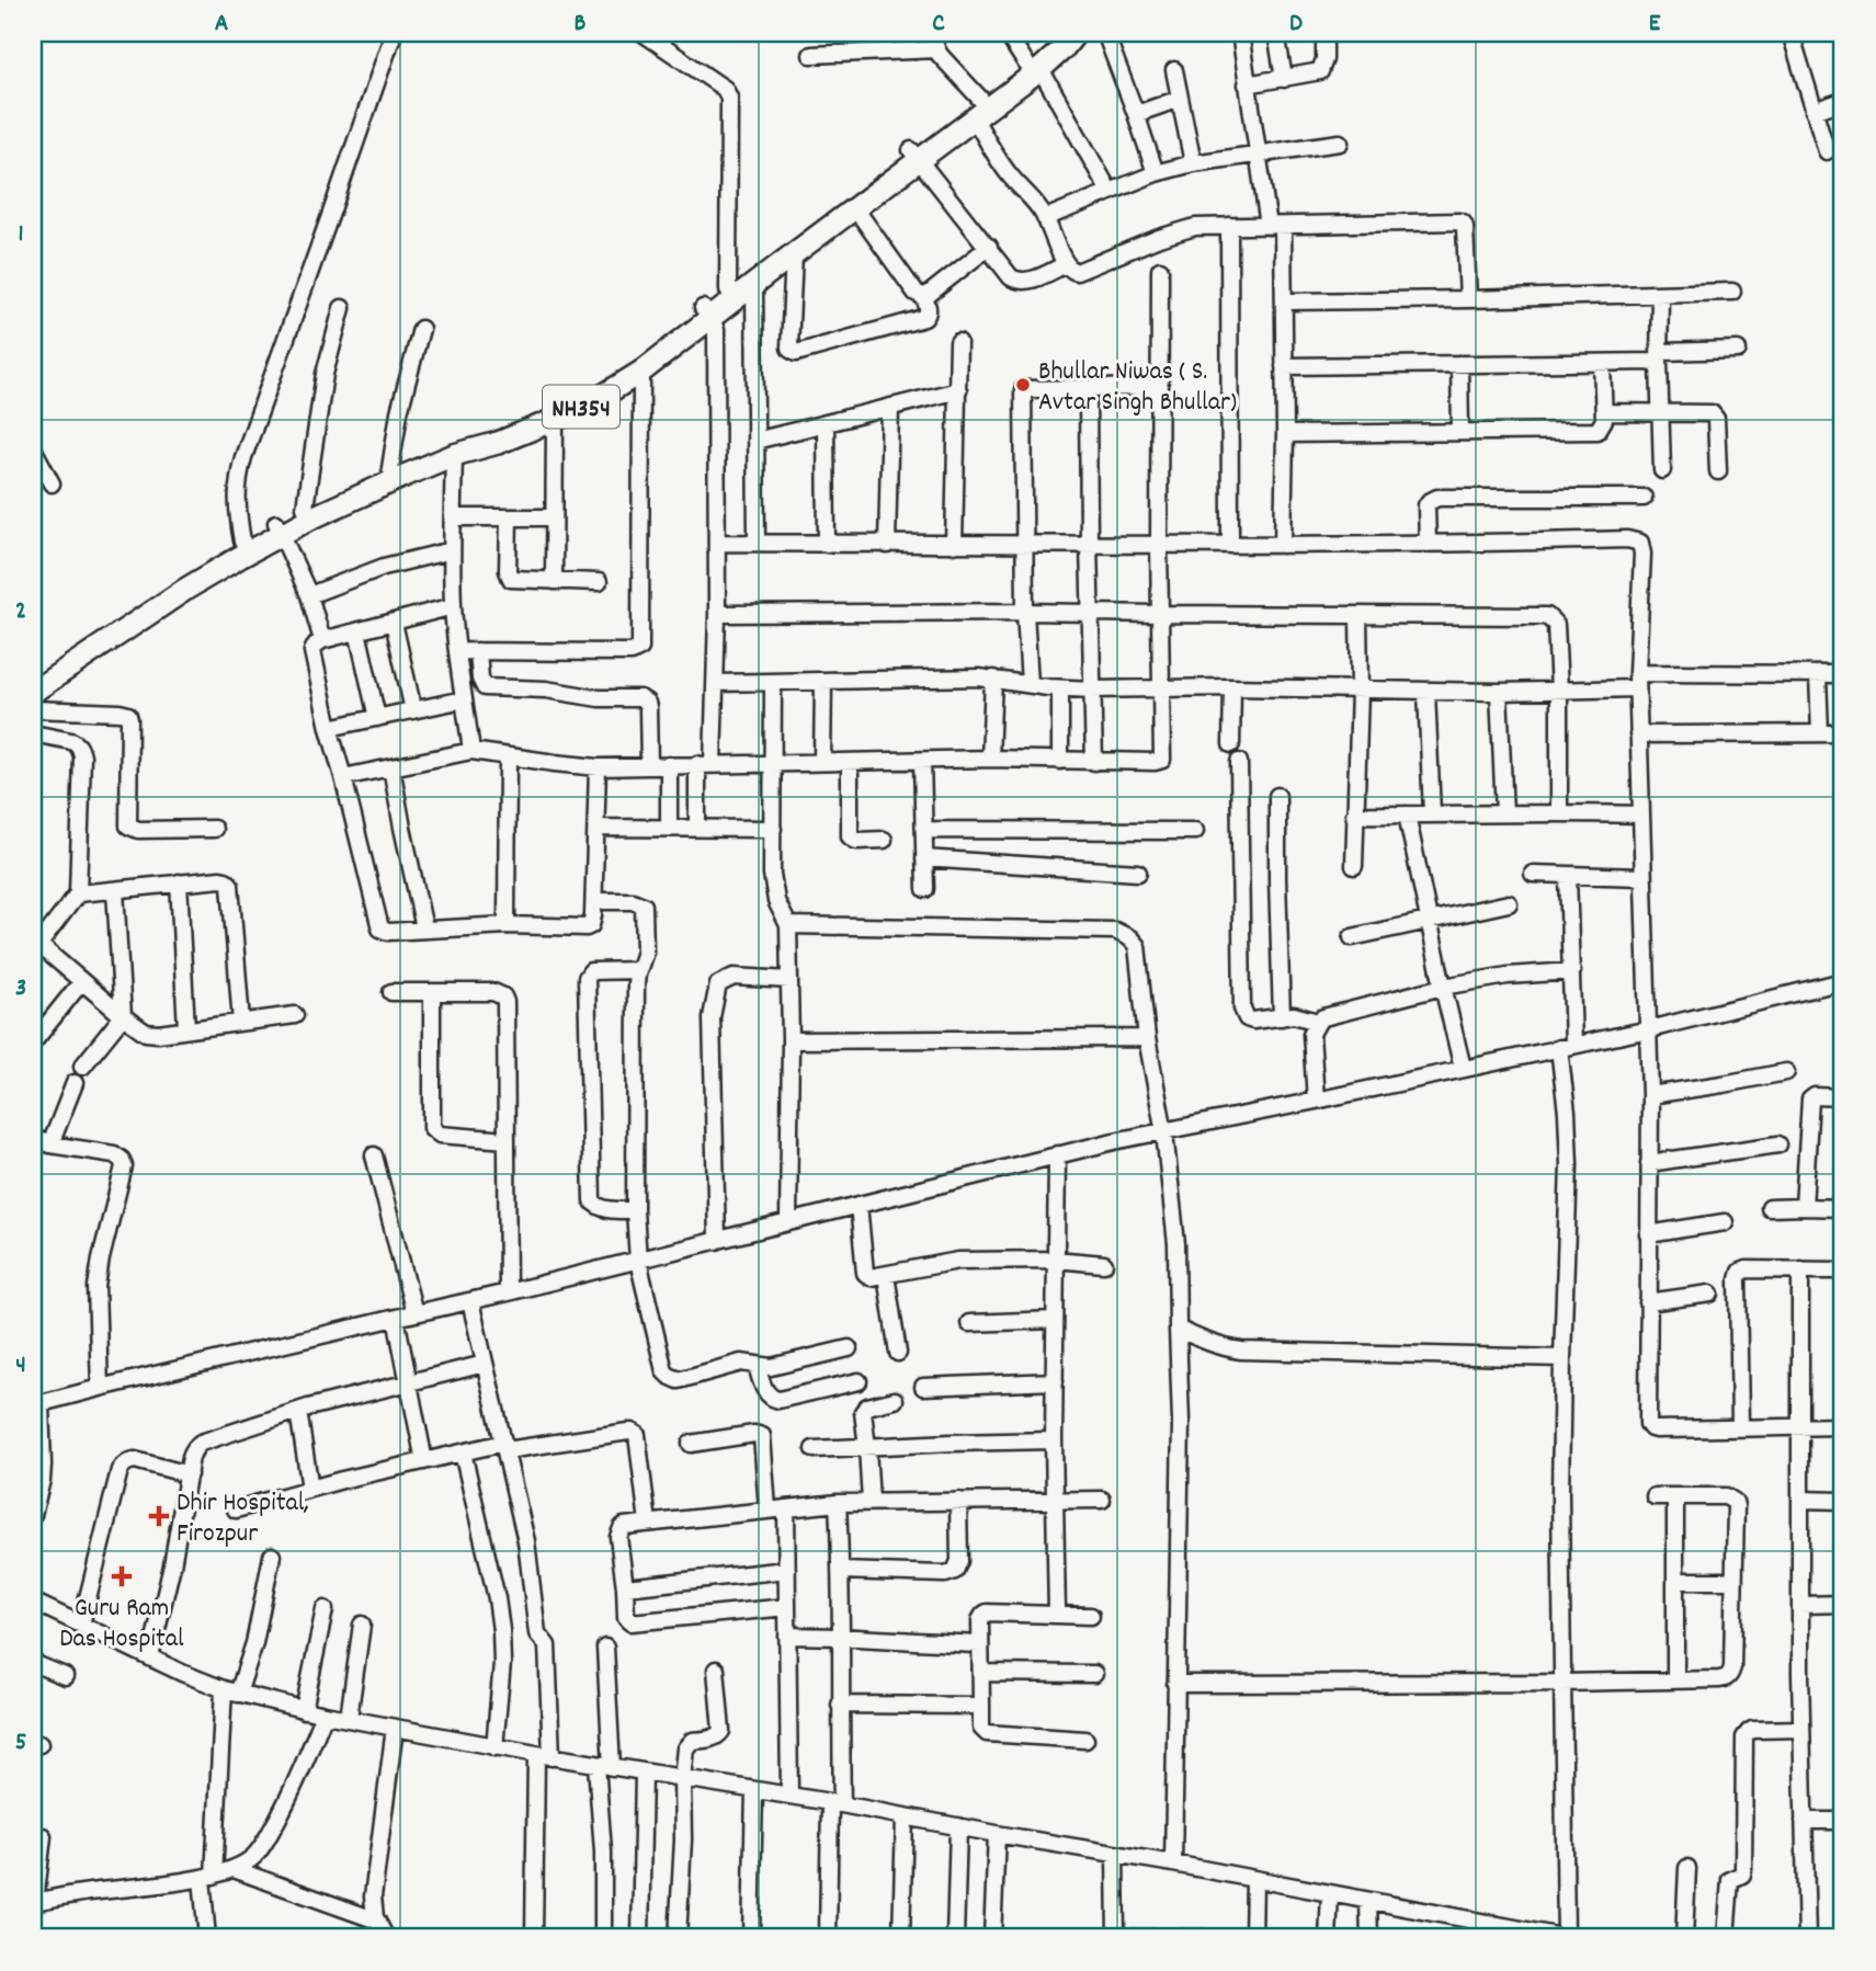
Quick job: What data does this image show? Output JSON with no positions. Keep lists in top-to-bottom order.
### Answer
{
  "streets": {
    "highway": ["NH354"]
  },
  "places": {
    "other": ["Bhullar Niwas ( S. Avtar Singh Bhullar)"],
    "health": ["Dhir Hospital, Firozpur", "Guru Ram Das Hospital"]
  },
  "grid": {
    "columns": [
      "A",
      "B",
      "C",
      "D",
      "E"
    ],
    "rows": [
      "1",
      "2",
      "3",
      "4",
      "5"
    ]
  }
}
